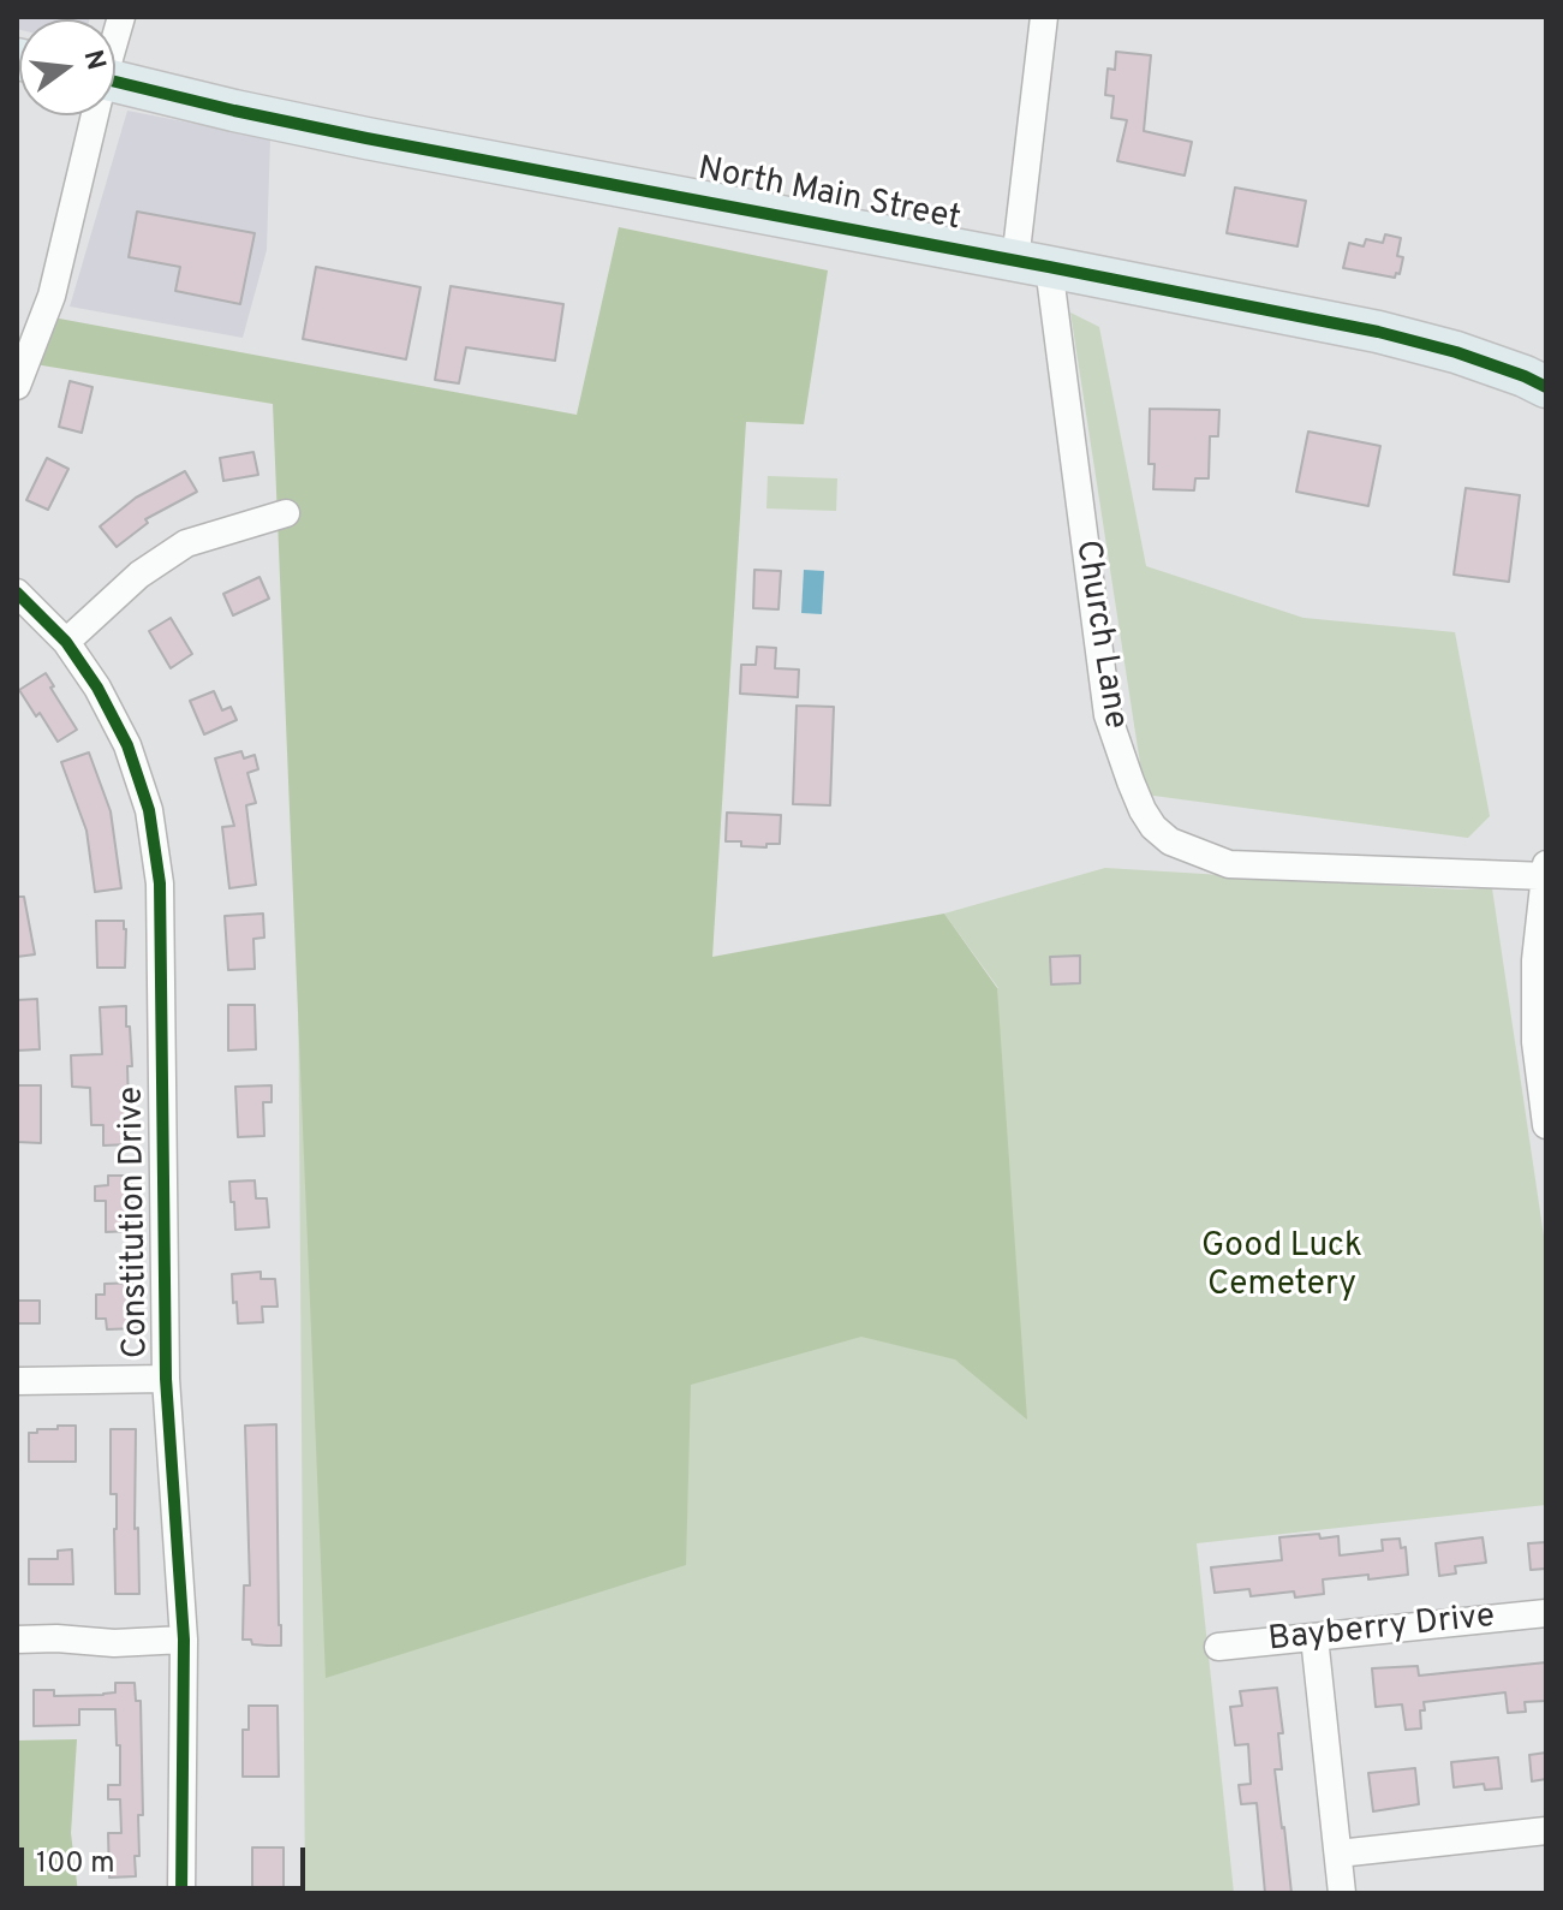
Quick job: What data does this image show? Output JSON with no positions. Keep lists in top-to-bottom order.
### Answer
{
  "streets": {
    "highway": ["North Main Street"],
    "street": ["Church Lane", "Constitution Drive", "Bayberry Drive"]
  },
  "crossings": [
    ["North Main Street", "Church Lane"]
  ],
  "parks": ["Good Luck Cemetery"],
  "scale_bar": "100 m",
  "north": "right"
}
